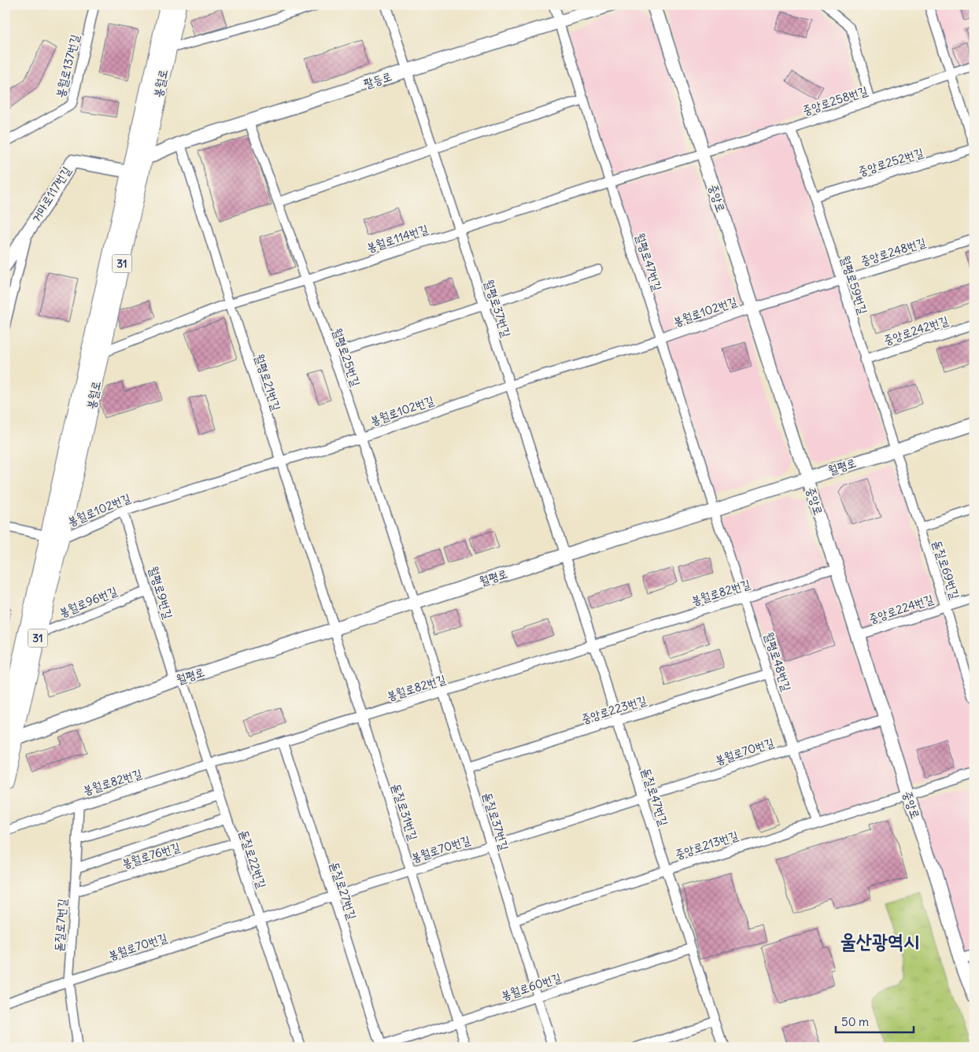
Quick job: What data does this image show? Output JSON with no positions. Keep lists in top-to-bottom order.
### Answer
{
  "streets": {
    "main road": [
      "팔등로",
      "봉월로",
      "거마로117번길",
      "중앙로",
      "31",
      "월평로"
    ],
    "street": [
      "봉월로137번길",
      "중앙로258번길",
      "중앙로252번길",
      "봉월로114번길",
      "중앙로248번길",
      "월평로47번길",
      "월평로59번길",
      "월평로37번길",
      "봉월로102번길",
      "중앙로242번길",
      "월평로25번길",
      "월평로21번길",
      "돋질로69번길",
      "월평로9번길",
      "봉월로82번길",
      "봉월로96번길",
      "중앙로224번길",
      "월평로48번길",
      "중앙로223번길",
      "봉월로70번길",
      "돋질로47번길",
      "돋질로31번길",
      "돋질로37번길",
      "중앙로213번길",
      "봉월로76번길",
      "돋질로22번길",
      "돋질로27번길",
      "돋질로7번길",
      "봉월로60번길"
    ]
  },
  "crossings": [
    ["팔등로", "봉월로"],
    ["팔등로", "월평로47번길"],
    ["팔등로", "월평로37번길"],
    ["팔등로", "월평로25번길"],
    ["팔등로", "월평로21번길"],
    ["봉월로", "거마로117번길"],
    ["봉월로", "봉월로114번길"],
    ["봉월로", "봉월로102번길"],
    ["봉월로", "월평로"],
    ["봉월로", "봉월로96번길"],
    ["중앙로258번길", "중앙로"],
    ["중앙로258번길", "봉월로114번길"],
    ["중앙로258번길", "월평로59번길"],
    ["중앙로252번길", "월평로59번길"],
    ["중앙로", "봉월로114번길"],
    ["중앙로", "중앙로248번길"],
    ["중앙로", "봉월로102번길"],
    ["중앙로", "월평로"],
    ["중앙로", "봉월로82번길"],
    ["중앙로", "중앙로224번길"],
    ["중앙로", "봉월로70번길"],
    ["중앙로", "중앙로213번길"],
    ["봉월로114번길", "월평로47번길"],
    ["봉월로114번길", "월평로37번길"],
    ["봉월로114번길", "월평로25번길"],
    ["봉월로114번길", "월평로21번길"],
    ["중앙로248번길", "월평로59번길"],
    ["중앙로248번길", "봉월로102번길"],
    ["월평로47번길", "봉월로102번길"],
    ["월평로47번길", "월평로"],
    ["월평로47번길", "월평로48번길"],
    ["월평로59번길", "중앙로242번길"],
    ["월평로59번길", "월평로"],
    ["월평로59번길", "돋질로69번길"],
    ["월평로37번길", "봉월로102번길"],
    ["월평로37번길", "월평로"],
    ["월평로37번길", "돋질로47번길"],
    ["봉월로102번길", "월평로25번길"],
    ["봉월로102번길", "월평로21번길"],
    ["봉월로102번길", "월평로9번길"],
    ["월평로25번길", "월평로"],
    ["월평로25번길", "돋질로37번길"],
    ["월평로21번길", "월평로"],
    ["월평로21번길", "돋질로31번길"],
    ["월평로", "돋질로69번길"],
    ["월평로", "월평로9번길"],
    ["월평로", "월평로48번길"],
    ["월평로", "돋질로47번길"],
    ["월평로", "돋질로31번길"],
    ["월평로", "돋질로37번길"],
    ["월평로", "돋질로22번길"],
    ["돋질로69번길", "중앙로224번길"],
    ["월평로9번길", "봉월로96번길"],
    ["월평로9번길", "돋질로22번길"],
    ["봉월로82번길", "월평로48번길"],
    ["봉월로82번길", "돋질로47번길"],
    ["봉월로82번길", "돋질로31번길"],
    ["봉월로82번길", "돋질로37번길"],
    ["봉월로82번길", "돋질로22번길"],
    ["봉월로82번길", "돋질로27번길"],
    ["봉월로82번길", "돋질로7번길"],
    ["월평로48번길", "중앙로223번길"],
    ["월평로48번길", "봉월로70번길"],
    ["월평로48번길", "중앙로213번길"],
    ["중앙로223번길", "돋질로47번길"],
    ["중앙로223번길", "돋질로37번길"],
    ["봉월로70번길", "돋질로47번길"],
    ["봉월로70번길", "돋질로31번길"],
    ["봉월로70번길", "돋질로37번길"],
    ["봉월로70번길", "돋질로22번길"],
    ["봉월로70번길", "돋질로27번길"],
    ["봉월로70번길", "돋질로7번길"],
    ["돋질로47번길", "중앙로213번길"],
    ["돋질로47번길", "봉월로60번길"],
    ["돋질로31번길", "봉월로60번길"],
    ["돋질로37번길", "중앙로213번길"],
    ["돋질로37번길", "봉월로60번길"],
    ["봉월로76번길", "돋질로22번길"],
    ["봉월로76번길", "돋질로7번길"],
    ["돋질로27번길", "봉월로60번길"]
  ],
  "districts": ["울산광역시"],
  "scale_bar": "50 m"
}
